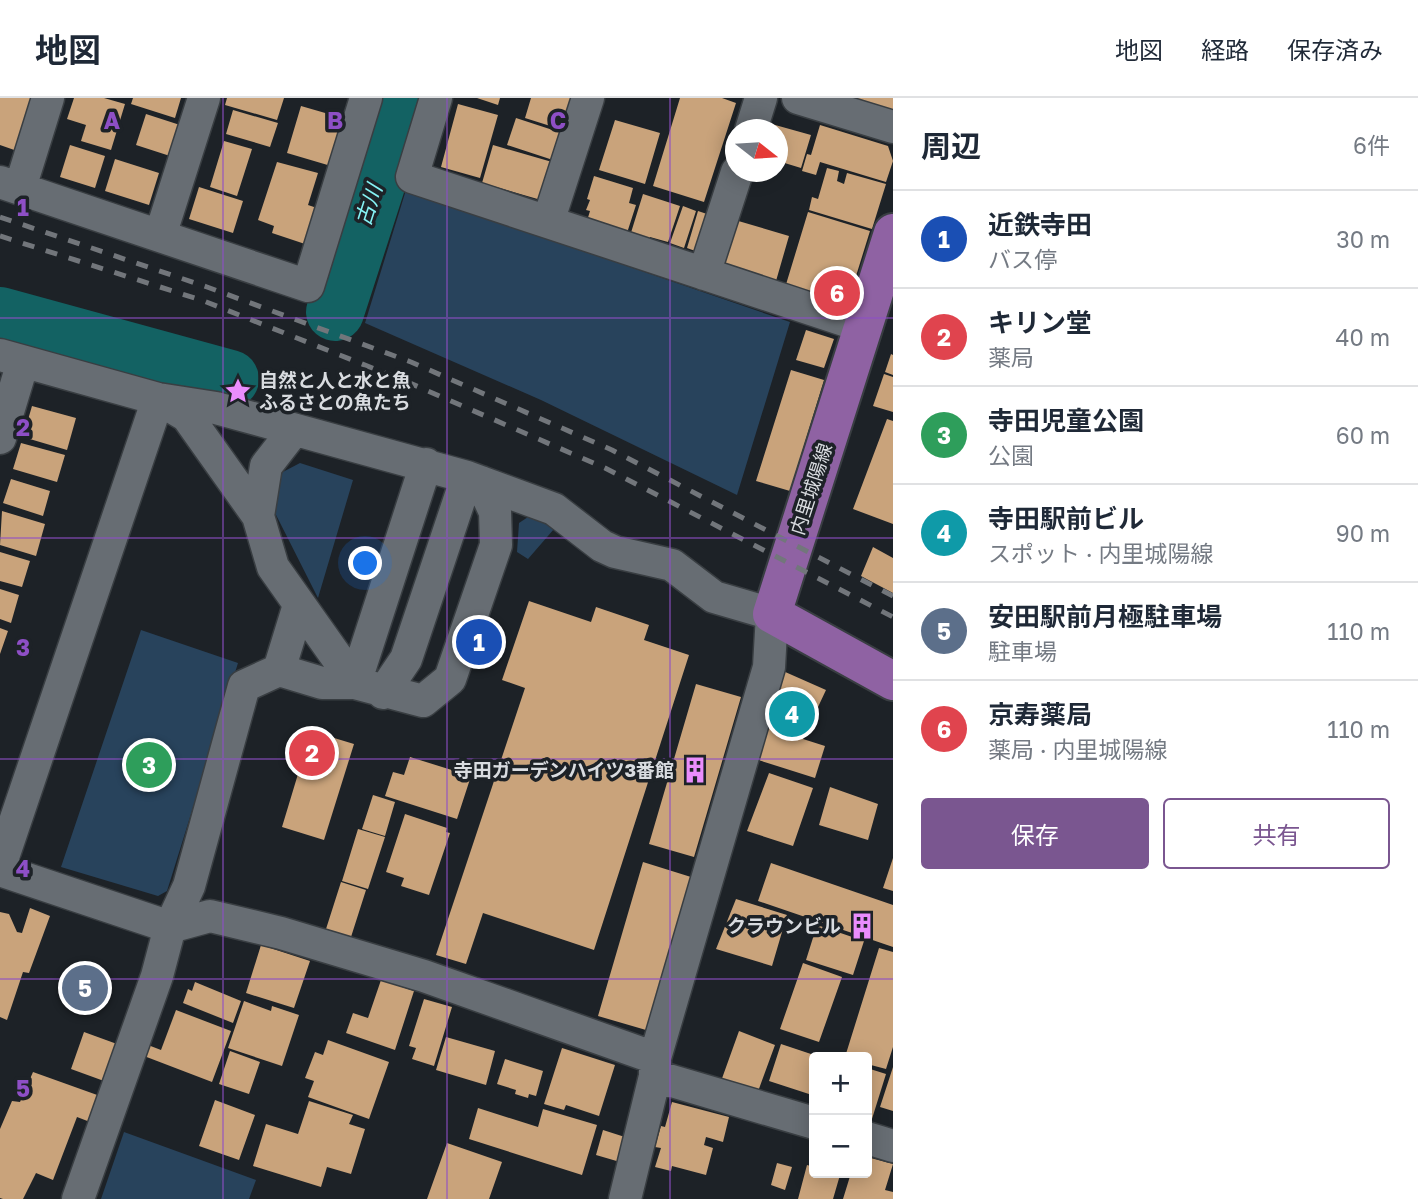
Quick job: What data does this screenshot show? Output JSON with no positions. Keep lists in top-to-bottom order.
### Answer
{
  "streets": {
    "main road": ["内里城陽線"]
  },
  "water": ["古川"],
  "places": {
    "place": ["自然と人と水と魚 ふるさとの魚たち"],
    "building": ["寺田ガーデンハイツ3番館", "クラウンビル"]
  },
  "north": "right",
  "page": {
    "header": "地図",
    "nav": ["地図", "経路", "保存済み"],
    "heading": ["周辺", "6件"],
    "list": [
      {
        "mark": "1",
        "name": "近鉄寺田",
        "note": "バス停",
        "value": "30 m"
      },
      {
        "mark": "2",
        "name": "キリン堂",
        "note": "薬局",
        "value": "40 m"
      },
      {
        "mark": "3",
        "name": "寺田児童公園",
        "note": "公園",
        "value": "60 m"
      },
      {
        "mark": "4",
        "name": "寺田駅前ビル",
        "note": "スポット · 内里城陽線",
        "value": "90 m"
      },
      {
        "mark": "5",
        "name": "安田駅前月極駐車場",
        "note": "駐車場",
        "value": "110 m"
      },
      {
        "mark": "6",
        "name": "京寿薬局",
        "note": "薬局 · 内里城陽線",
        "value": "110 m"
      }
    ],
    "pins": [
      "6",
      "1",
      "4",
      "2",
      "3",
      "5"
    ],
    "buttons": ["保存", "共有"],
    "map_buttons": ["+", "−"]
  },
  "grid": {
    "columns": ["A", "B", "C"],
    "rows": [
      "1",
      "2",
      "3",
      "4",
      "5"
    ]
  }
}
